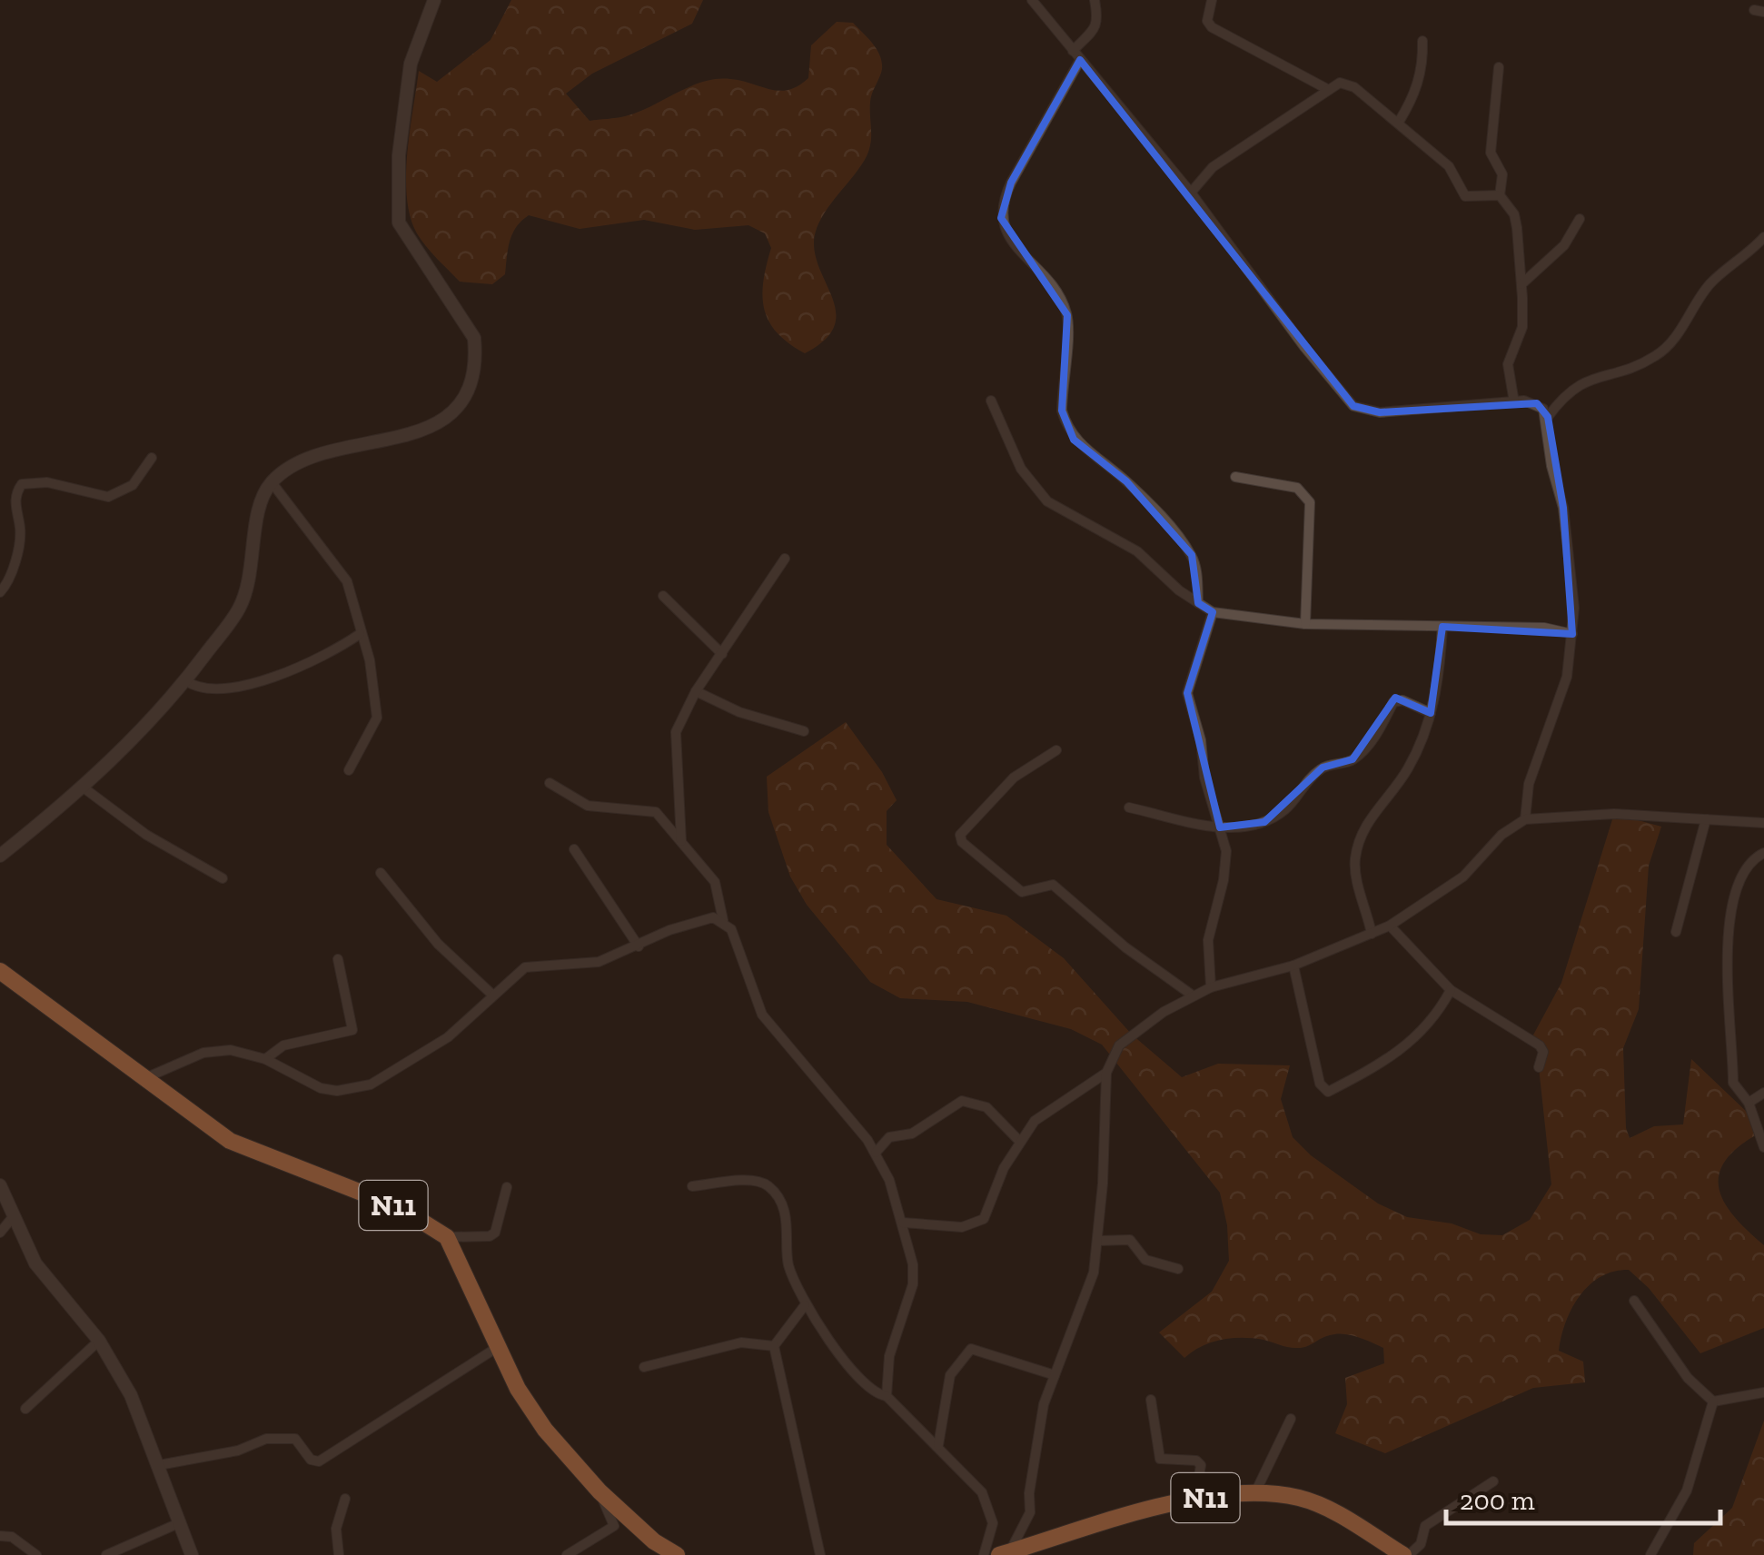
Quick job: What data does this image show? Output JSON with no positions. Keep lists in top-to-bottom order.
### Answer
{
  "streets": {
    "highway": ["N11"]
  },
  "scale_bar": "200 m"
}
